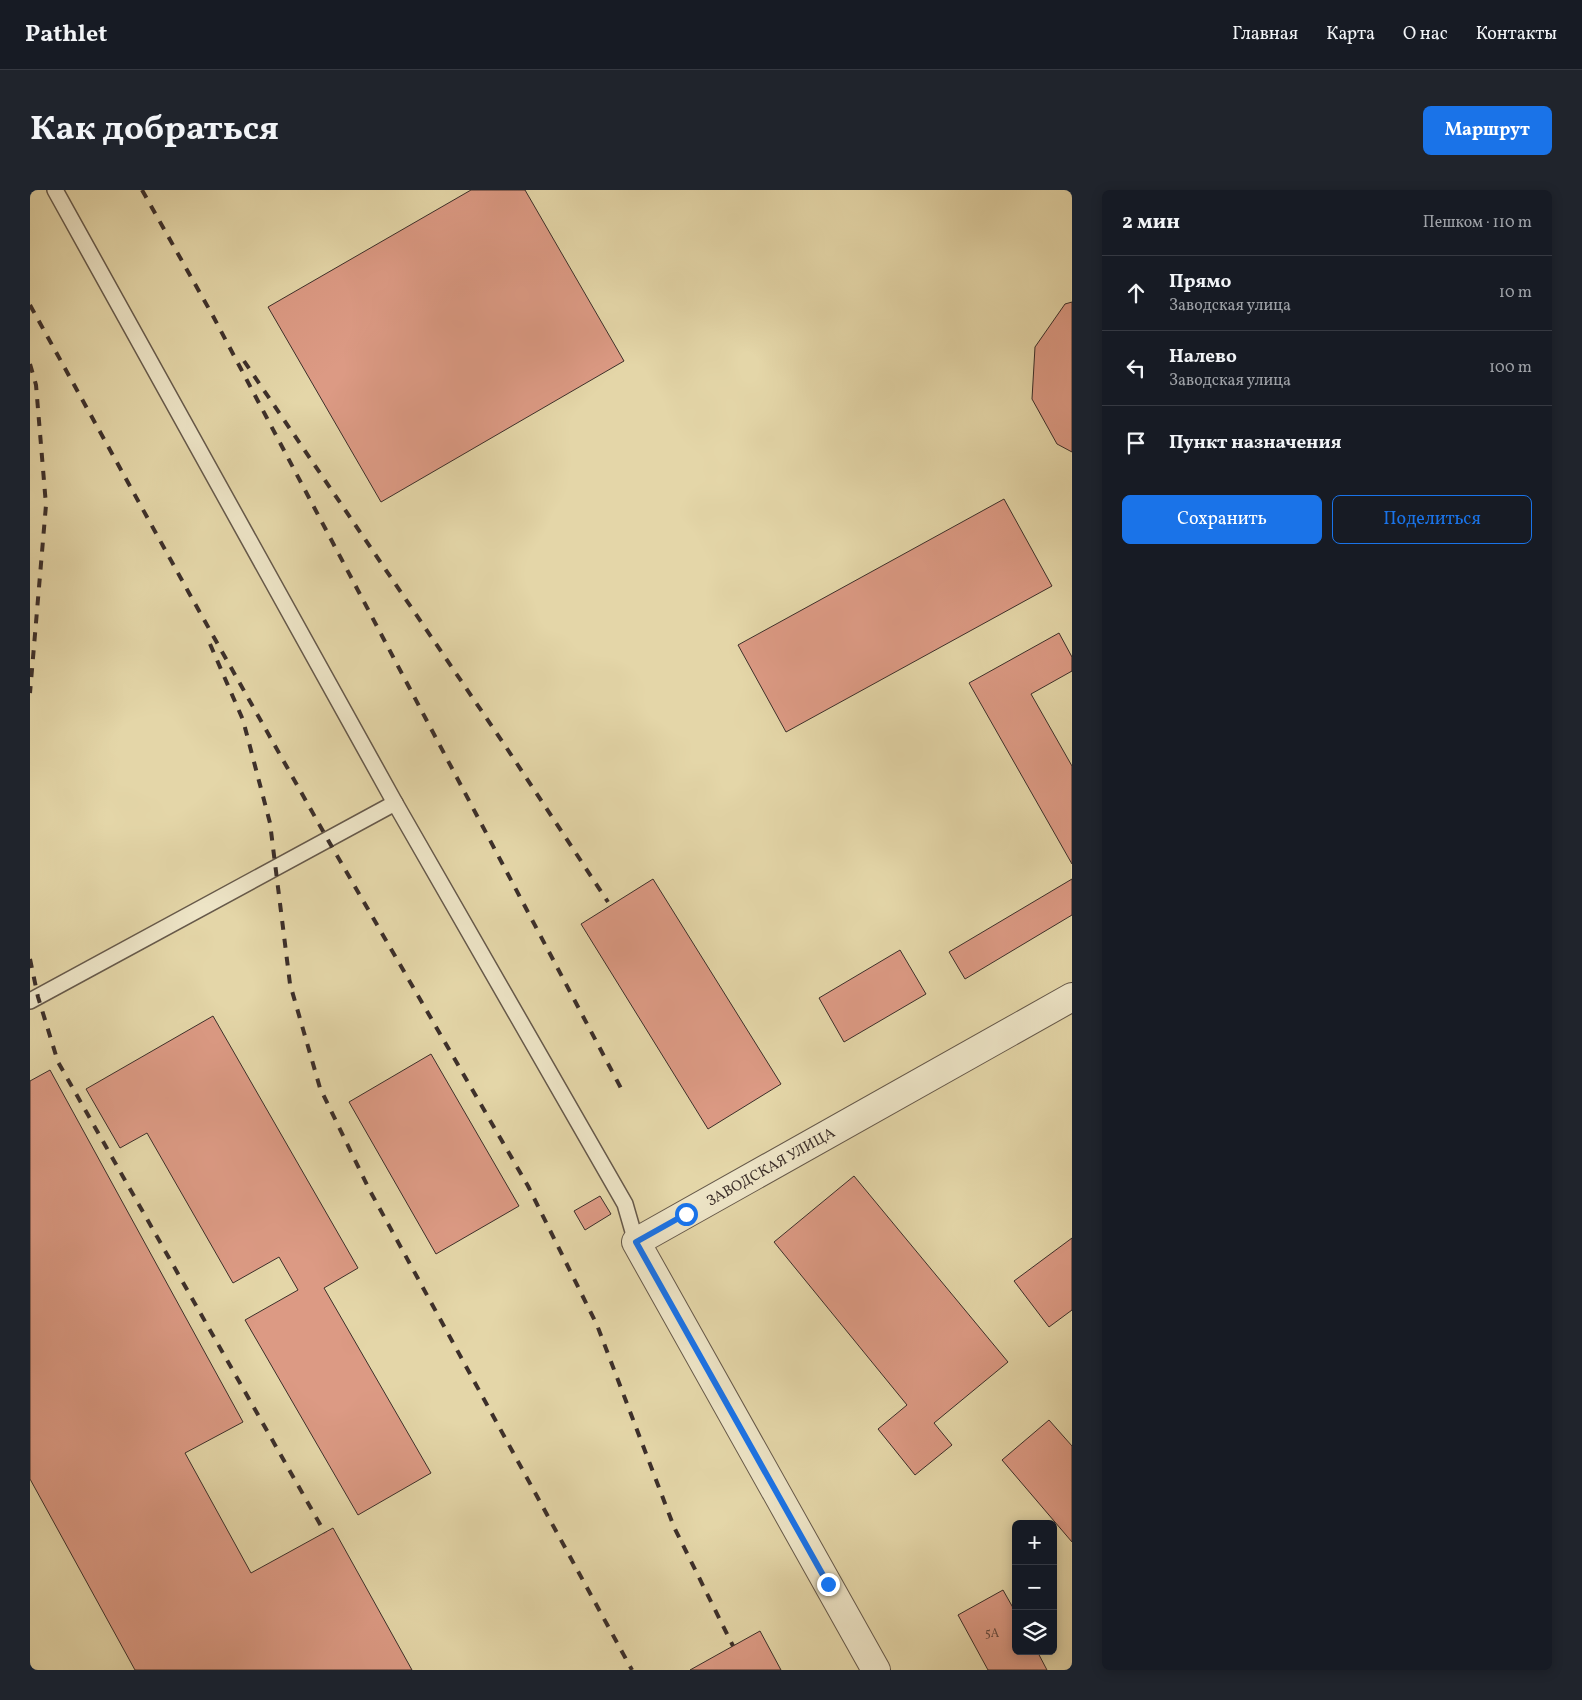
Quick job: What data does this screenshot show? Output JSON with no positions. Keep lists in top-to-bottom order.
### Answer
{
  "streets": {
    "street": ["ЗАВОДСКАЯ УЛИЦА"]
  },
  "house_numbers": ["5А"],
  "page": {
    "header": "Pathlet",
    "nav": [
      "Главная",
      "Карта",
      "О нас",
      "Контакты"
    ],
    "title": "Как добраться",
    "buttons": [
      "Маршрут",
      ["Сохранить", "Поделиться"]
    ],
    "heading": ["2 мин", "Пешком · 110 m"],
    "list": [
      ["Прямо", "Заводская улица", "10 m"],
      ["Налево", "Заводская улица", "100 m"],
      "Пункт назначения"
    ],
    "map_buttons": ["+", "−"]
  }
}
